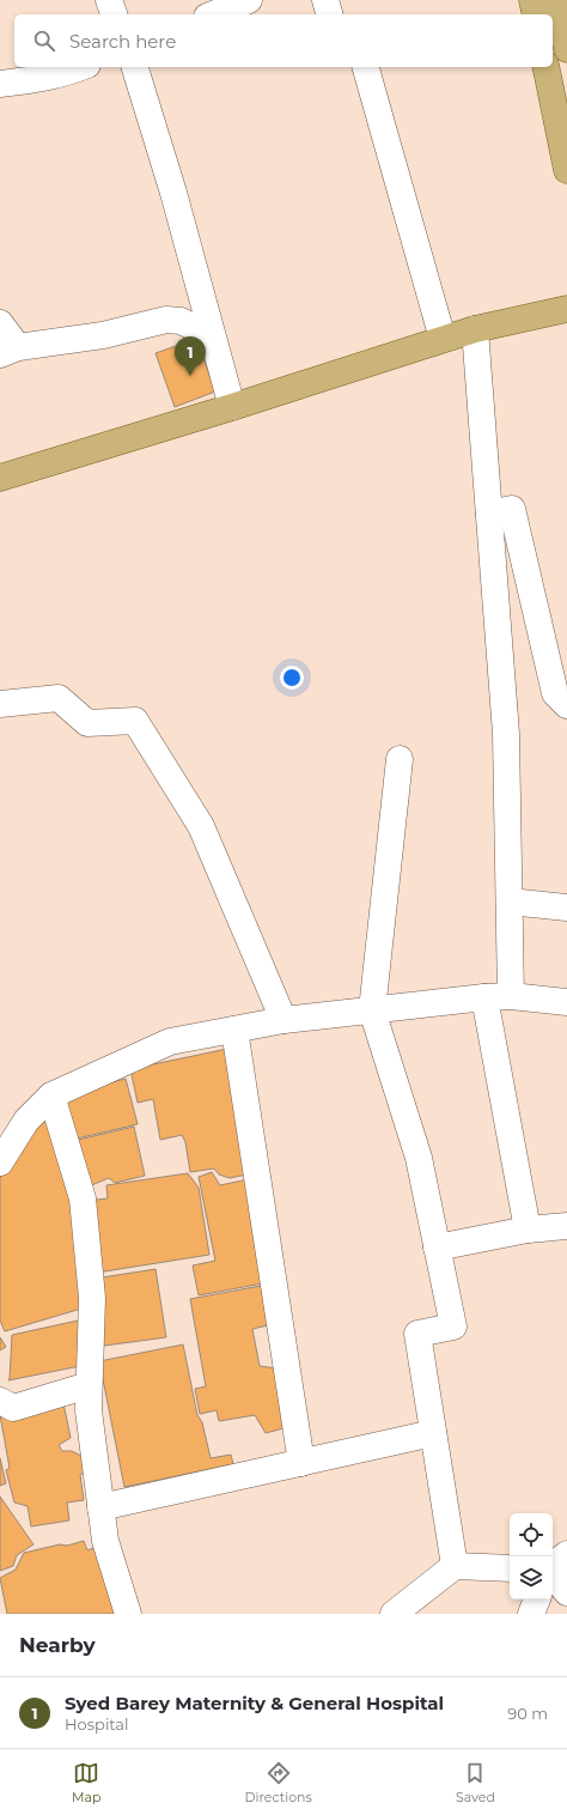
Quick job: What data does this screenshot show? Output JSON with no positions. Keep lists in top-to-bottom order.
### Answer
{
  "page": {
    "search": "Search here",
    "pins": "1",
    "heading": "Nearby",
    "list": [
      {
        "mark": "1",
        "name": "Syed Barey Maternity & General Hospital",
        "note": "Hospital",
        "value": "90 m"
      }
    ],
    "nav": ["Map", "Directions", "Saved"]
  }
}
